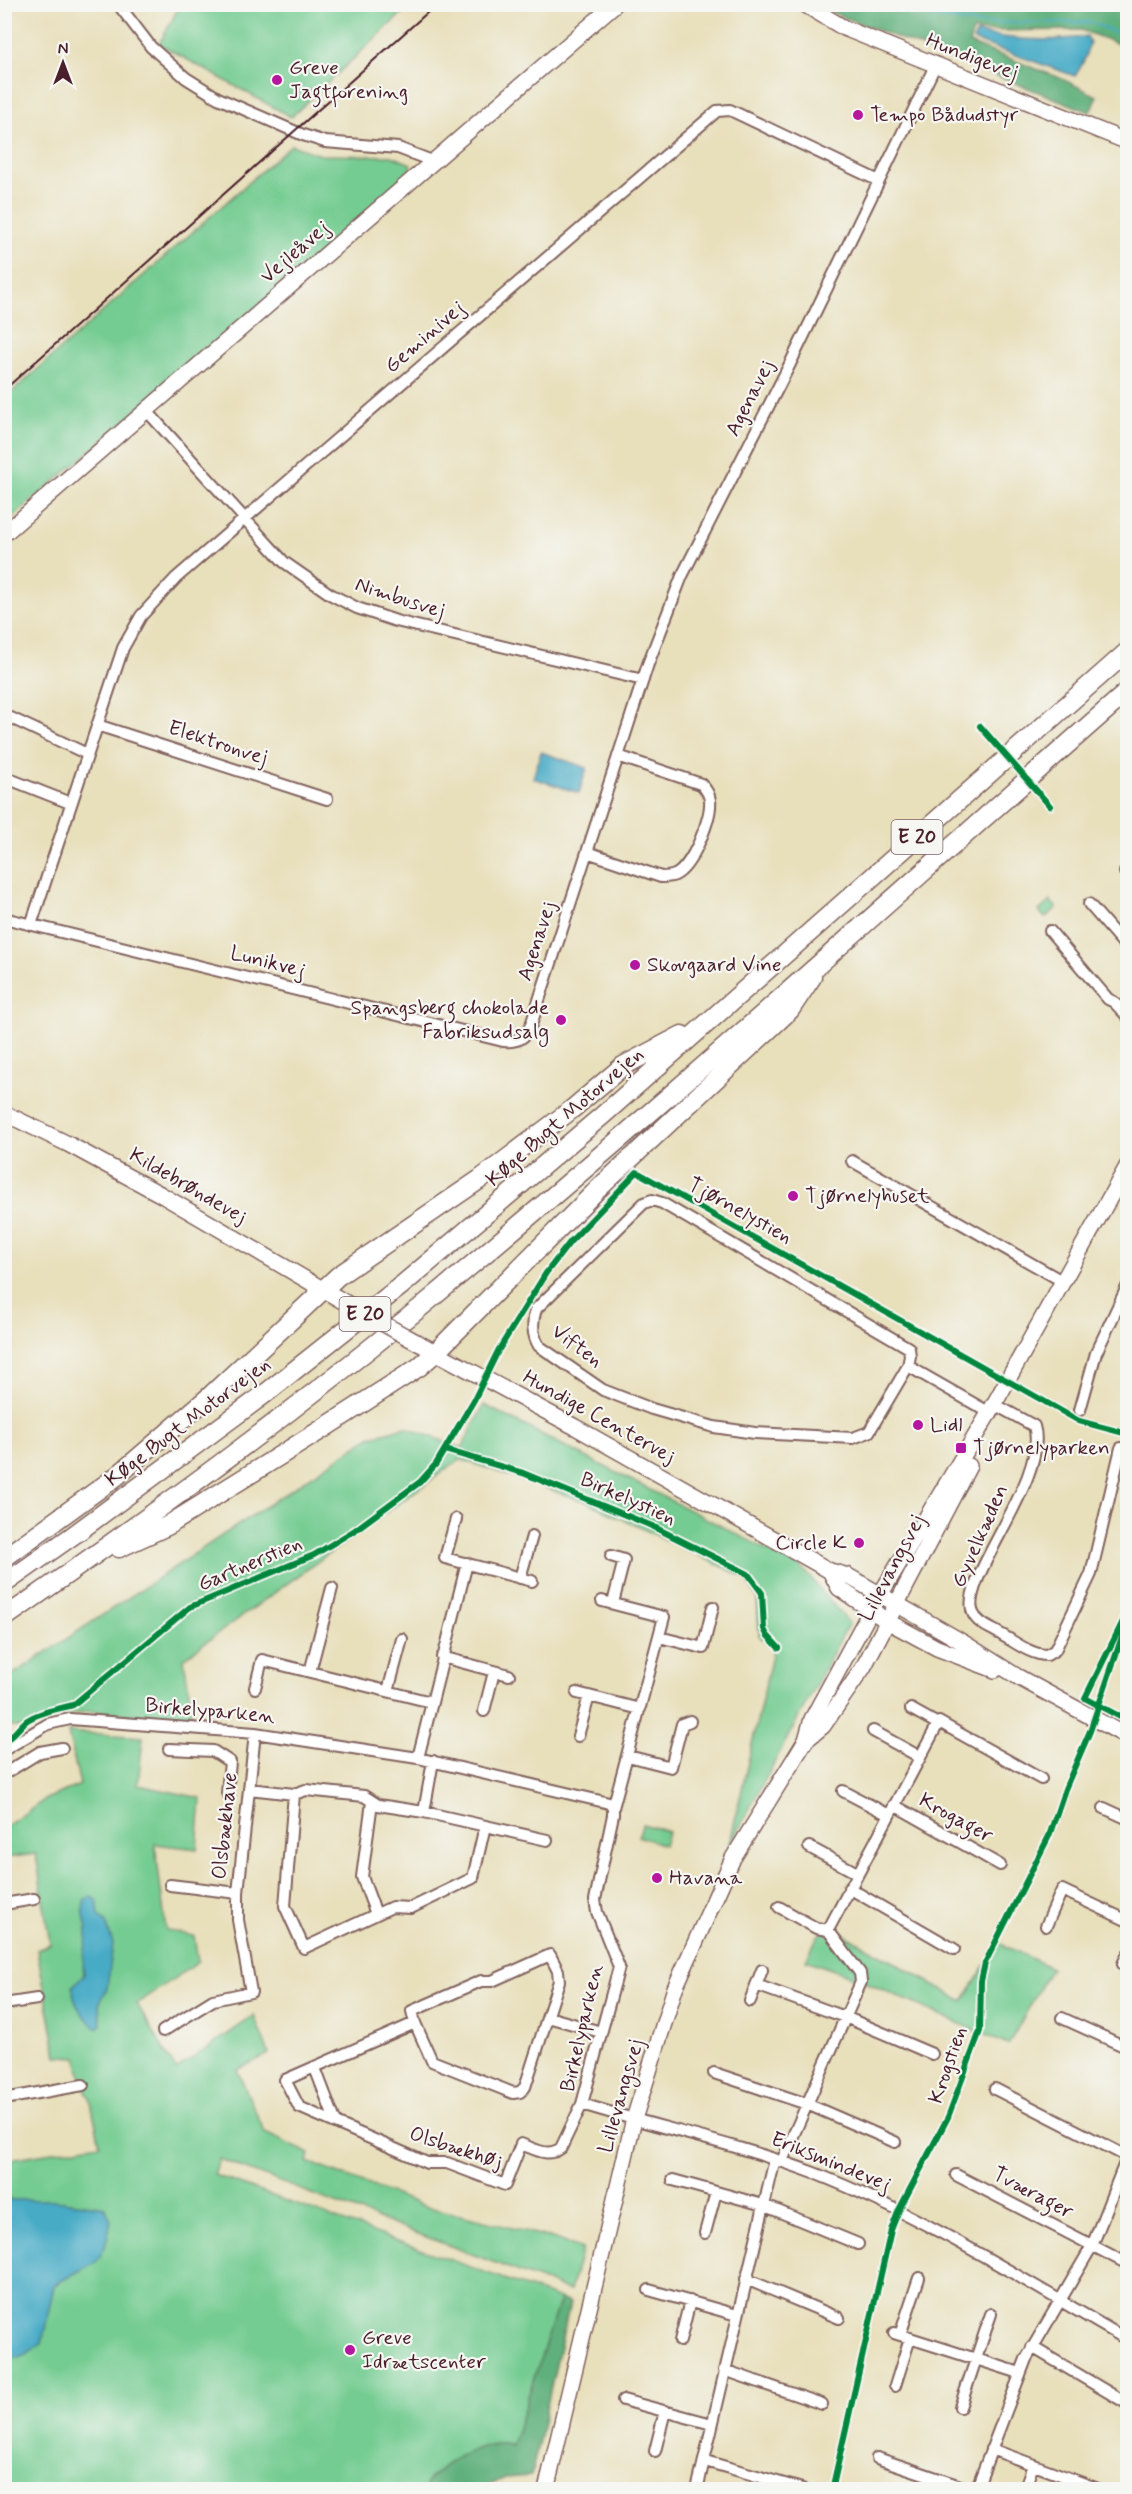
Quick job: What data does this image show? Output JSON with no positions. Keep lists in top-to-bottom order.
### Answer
{
  "streets": {
    "highway": ["E 20", "Køge Bugt Motorvejen"],
    "street": [
      "Hundigevej",
      "Vejleåvej",
      "Geminivej",
      "Agenavej",
      "Nimbusvej",
      "Elektronvej",
      "Lunikvej",
      "Kildebrøndevej",
      "Viften",
      "Hundige Centervej",
      "Gyvelkæden",
      "Lillevangsvej",
      "Birkelyparken",
      "Krogager",
      "Olsbækhave",
      "Olsbækhøj",
      "Eriksmindevej",
      "Tværager"
    ],
    "cycle path": ["Tjørnelystien", "Birkelystien", "Krogstien"]
  },
  "crossings": [
    ["Hundigevej", "Agenavej"],
    ["Vejleåvej", "Nimbusvej"],
    ["Geminivej", "Agenavej"],
    ["Geminivej", "Nimbusvej"],
    ["Geminivej", "Elektronvej"],
    ["Geminivej", "Lunikvej"],
    ["Agenavej", "Nimbusvej"],
    ["Agenavej", "Lunikvej"],
    ["Kildebrøndevej", "Hundige Centervej"],
    ["Hundige Centervej", "Lillevangsvej"],
    ["Gyvelkæden", "Lillevangsvej"],
    ["Lillevangsvej", "Birkelyparken"],
    ["Lillevangsvej", "Eriksmindevej"],
    ["Birkelyparken", "Olsbækhave"],
    ["Birkelyparken", "Olsbækhøj"],
    ["Birkelyparken", "Eriksmindevej"],
    ["Eriksmindevej", "Tværager"]
  ],
  "places": {
    "other": [
      "Greve Jagtforening",
      "Tempo Bådudstyr",
      "Skovgaard Vine",
      "Spangsberg chokolade Fabriksudsalg",
      "Tjørnelyhuset",
      "Lidl",
      "Circle K",
      "Havana",
      "Greve Idrætscenter"
    ],
    "transit": ["Tjørnelyparken"]
  },
  "north": "top"
}
